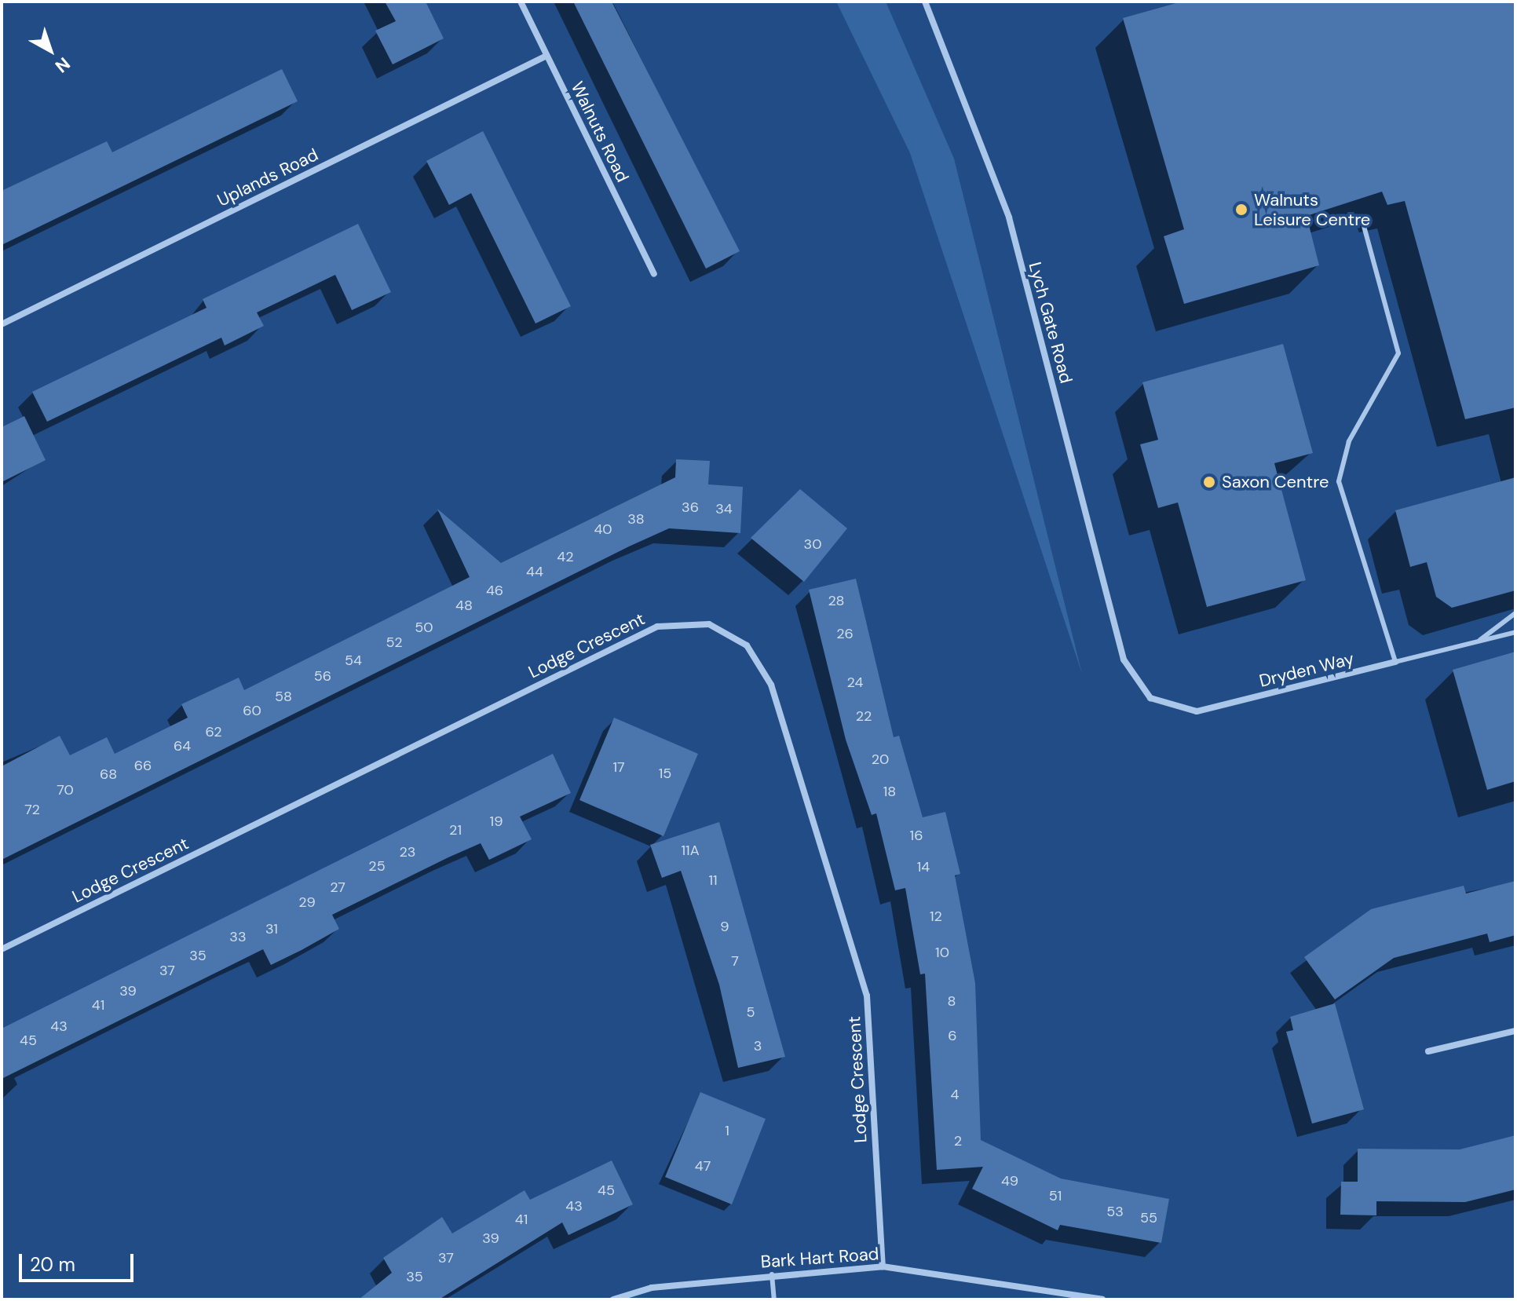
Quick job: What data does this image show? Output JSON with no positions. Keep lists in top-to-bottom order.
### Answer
{
  "streets": {
    "street": [
      "Walnuts Road",
      "Uplands Road",
      "Lych Gate Road",
      "Lodge Crescent",
      "Dryden Way",
      "Bark Hart Road"
    ]
  },
  "crossings": [
    ["Walnuts Road", "Uplands Road"],
    ["Lych Gate Road", "Dryden Way"],
    ["Lodge Crescent", "Bark Hart Road"]
  ],
  "places": ["Walnuts Leisure Centre", "Saxon Centre"],
  "house_numbers": [
    "36",
    "34",
    "38",
    "40",
    "30",
    "42",
    "44",
    "46",
    "28",
    "48",
    "50",
    "26",
    "52",
    "54",
    "56",
    "24",
    "58",
    "60",
    "22",
    "62",
    "64",
    "20",
    "66",
    "17",
    "15",
    "68",
    "70",
    "18",
    "72",
    "19",
    "21",
    "16",
    "11A",
    "23",
    "25",
    "14",
    "11",
    "27",
    "29",
    "12",
    "9",
    "31",
    "33",
    "10",
    "35",
    "7",
    "37",
    "39",
    "8",
    "41",
    "5",
    "43",
    "6",
    "45",
    "3",
    "4",
    "1",
    "2",
    "47",
    "49",
    "45",
    "51",
    "43",
    "53",
    "55",
    "41",
    "39",
    "37",
    "35"
  ],
  "scale_bar": "20 m",
  "north": "bottom right"
}
